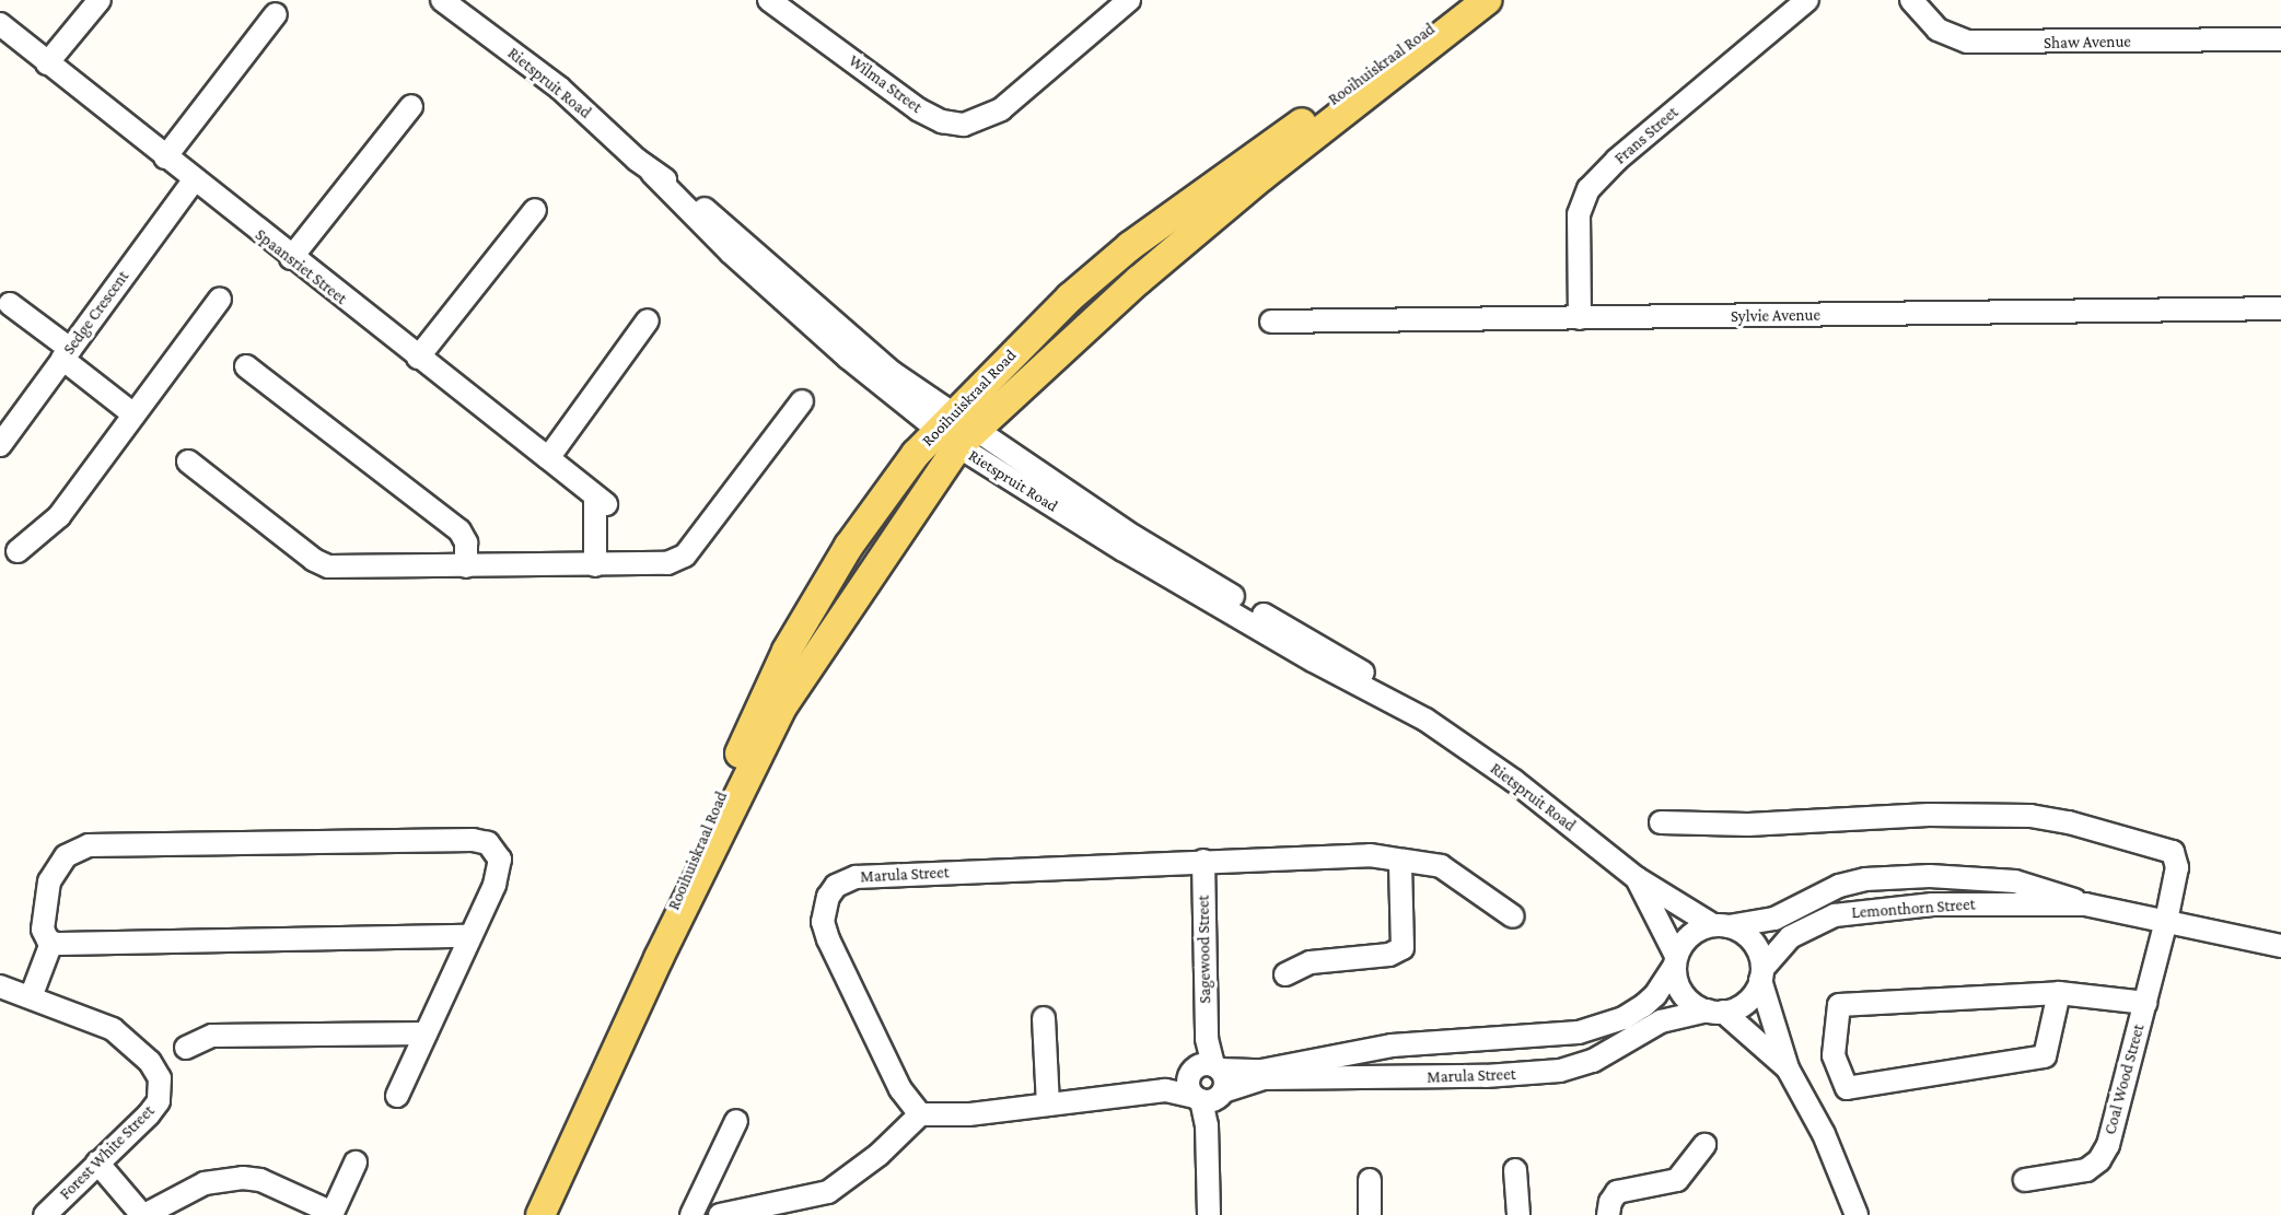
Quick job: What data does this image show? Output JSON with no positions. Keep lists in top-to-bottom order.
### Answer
{
  "streets": {
    "main road": ["Rooihuiskraal Road"],
    "street": [
      "Shaw Avenue",
      "Rietspruit Road",
      "Wilma Street",
      "Frans Street",
      "Spaansriet Street",
      "Sedge Crescent",
      "Sylvie Avenue",
      "Marula Street",
      "Lemonthorn Street",
      "Sagewood Street",
      "Coal Wood Street",
      "Forest White Street"
    ]
  },
  "crossings": [
    ["Rooihuiskraal Road", "Rietspruit Road"],
    ["Rietspruit Road", "Marula Street"],
    ["Rietspruit Road", "Lemonthorn Street"],
    ["Frans Street", "Sylvie Avenue"],
    ["Spaansriet Street", "Sedge Crescent"],
    ["Marula Street", "Lemonthorn Street"],
    ["Marula Street", "Sagewood Street"],
    ["Lemonthorn Street", "Coal Wood Street"]
  ]
}
